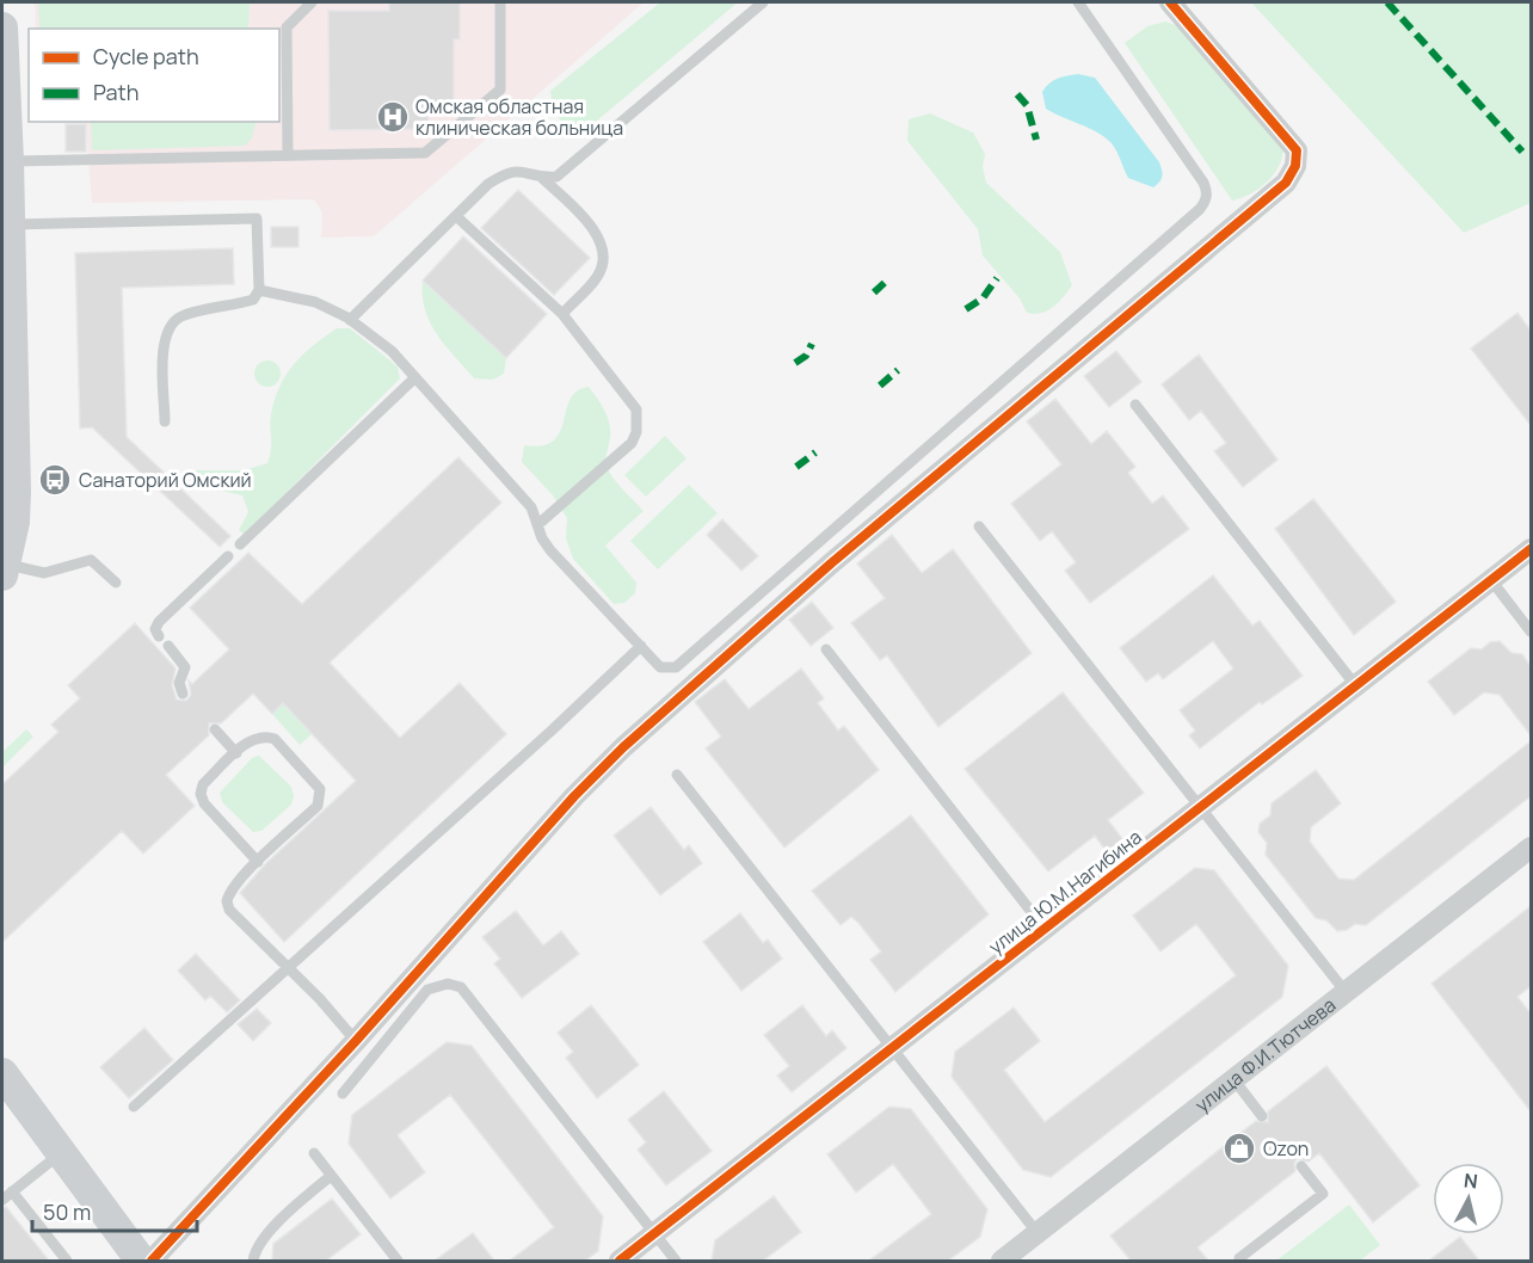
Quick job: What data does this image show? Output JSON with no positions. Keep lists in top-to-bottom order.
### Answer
{
  "streets": {
    "street": ["улица Ю.М.Нагибина", "улица Ф.И.Тютчева"]
  },
  "places": {
    "hospital": ["Омская областная клиническая больница"],
    "bus stop": ["Санаторий Омский"],
    "shop": ["Ozon"]
  },
  "legend": ["Cycle path", "Path"],
  "scale_bar": "50 m",
  "north": "top"
}
